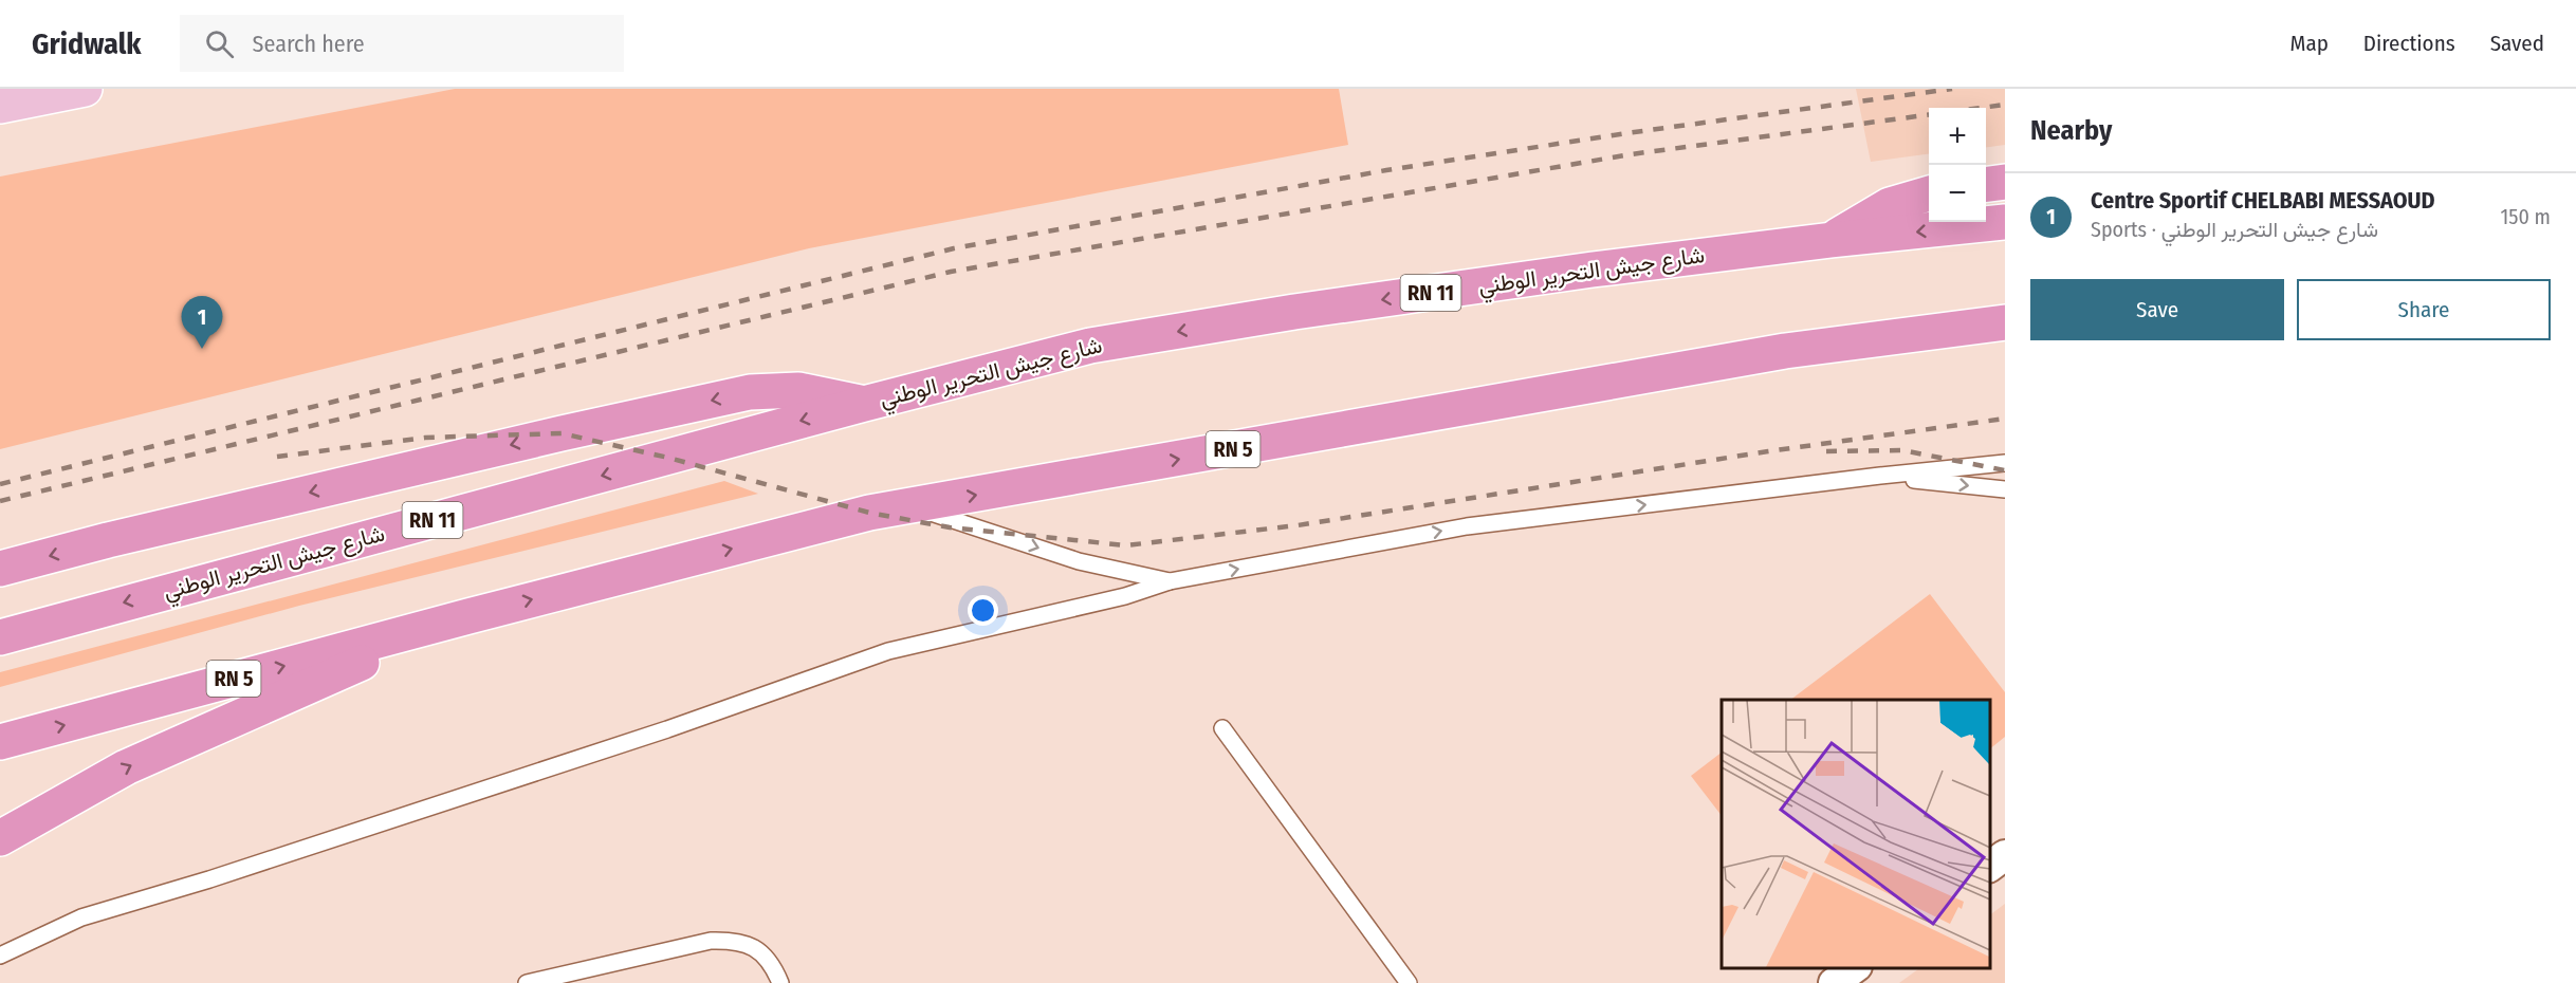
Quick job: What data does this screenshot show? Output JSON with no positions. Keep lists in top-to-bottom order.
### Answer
{
  "streets": {
    "highway": ["شارع جيش التحرير الوطني", "RN 11", "RN 5"]
  },
  "page": {
    "header": "Gridwalk",
    "search": "Search here",
    "nav": ["Map", "Directions", "Saved"],
    "heading": "Nearby",
    "map_buttons": ["+", "−"],
    "list": [
      {
        "mark": "1",
        "name": "Centre Sportif CHELBABI MESSAOUD",
        "note": "Sports · شارع جيش التحرير الوطني",
        "value": "150 m"
      }
    ],
    "buttons": ["Save", "Share"],
    "pins": "1"
  }
}
